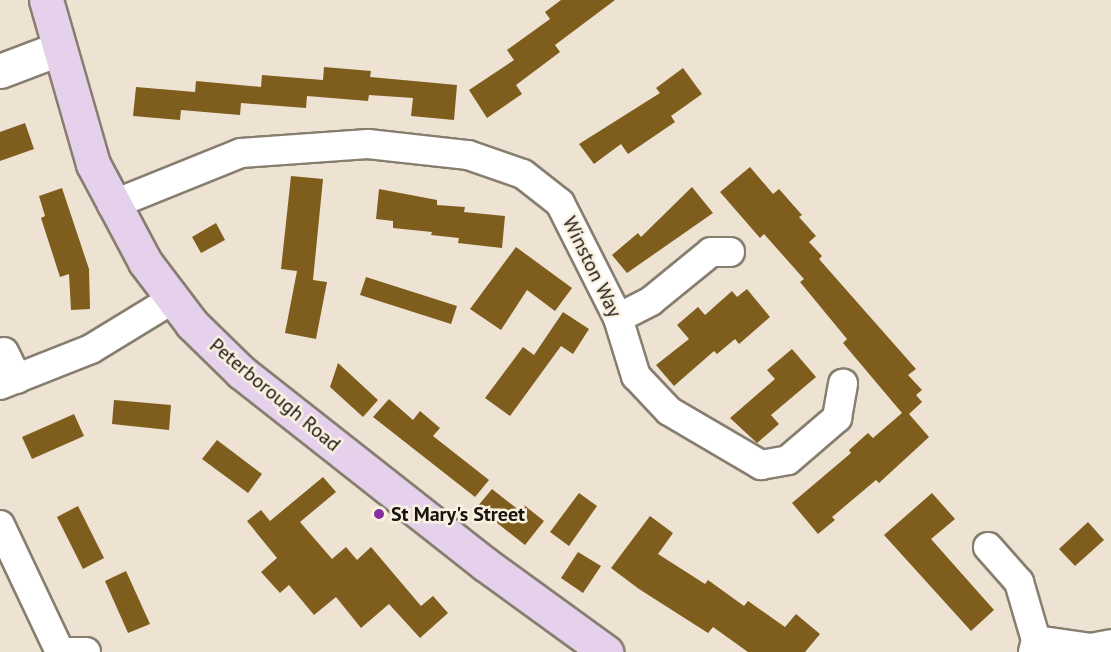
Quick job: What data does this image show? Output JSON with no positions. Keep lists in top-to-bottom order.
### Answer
{
  "streets": {
    "main road": ["Peterborough Road"],
    "street": ["Winston Way"]
  },
  "crossings": [
    ["Winston Way", "Peterborough Road"]
  ],
  "places": ["St Mary's Street"]
}
